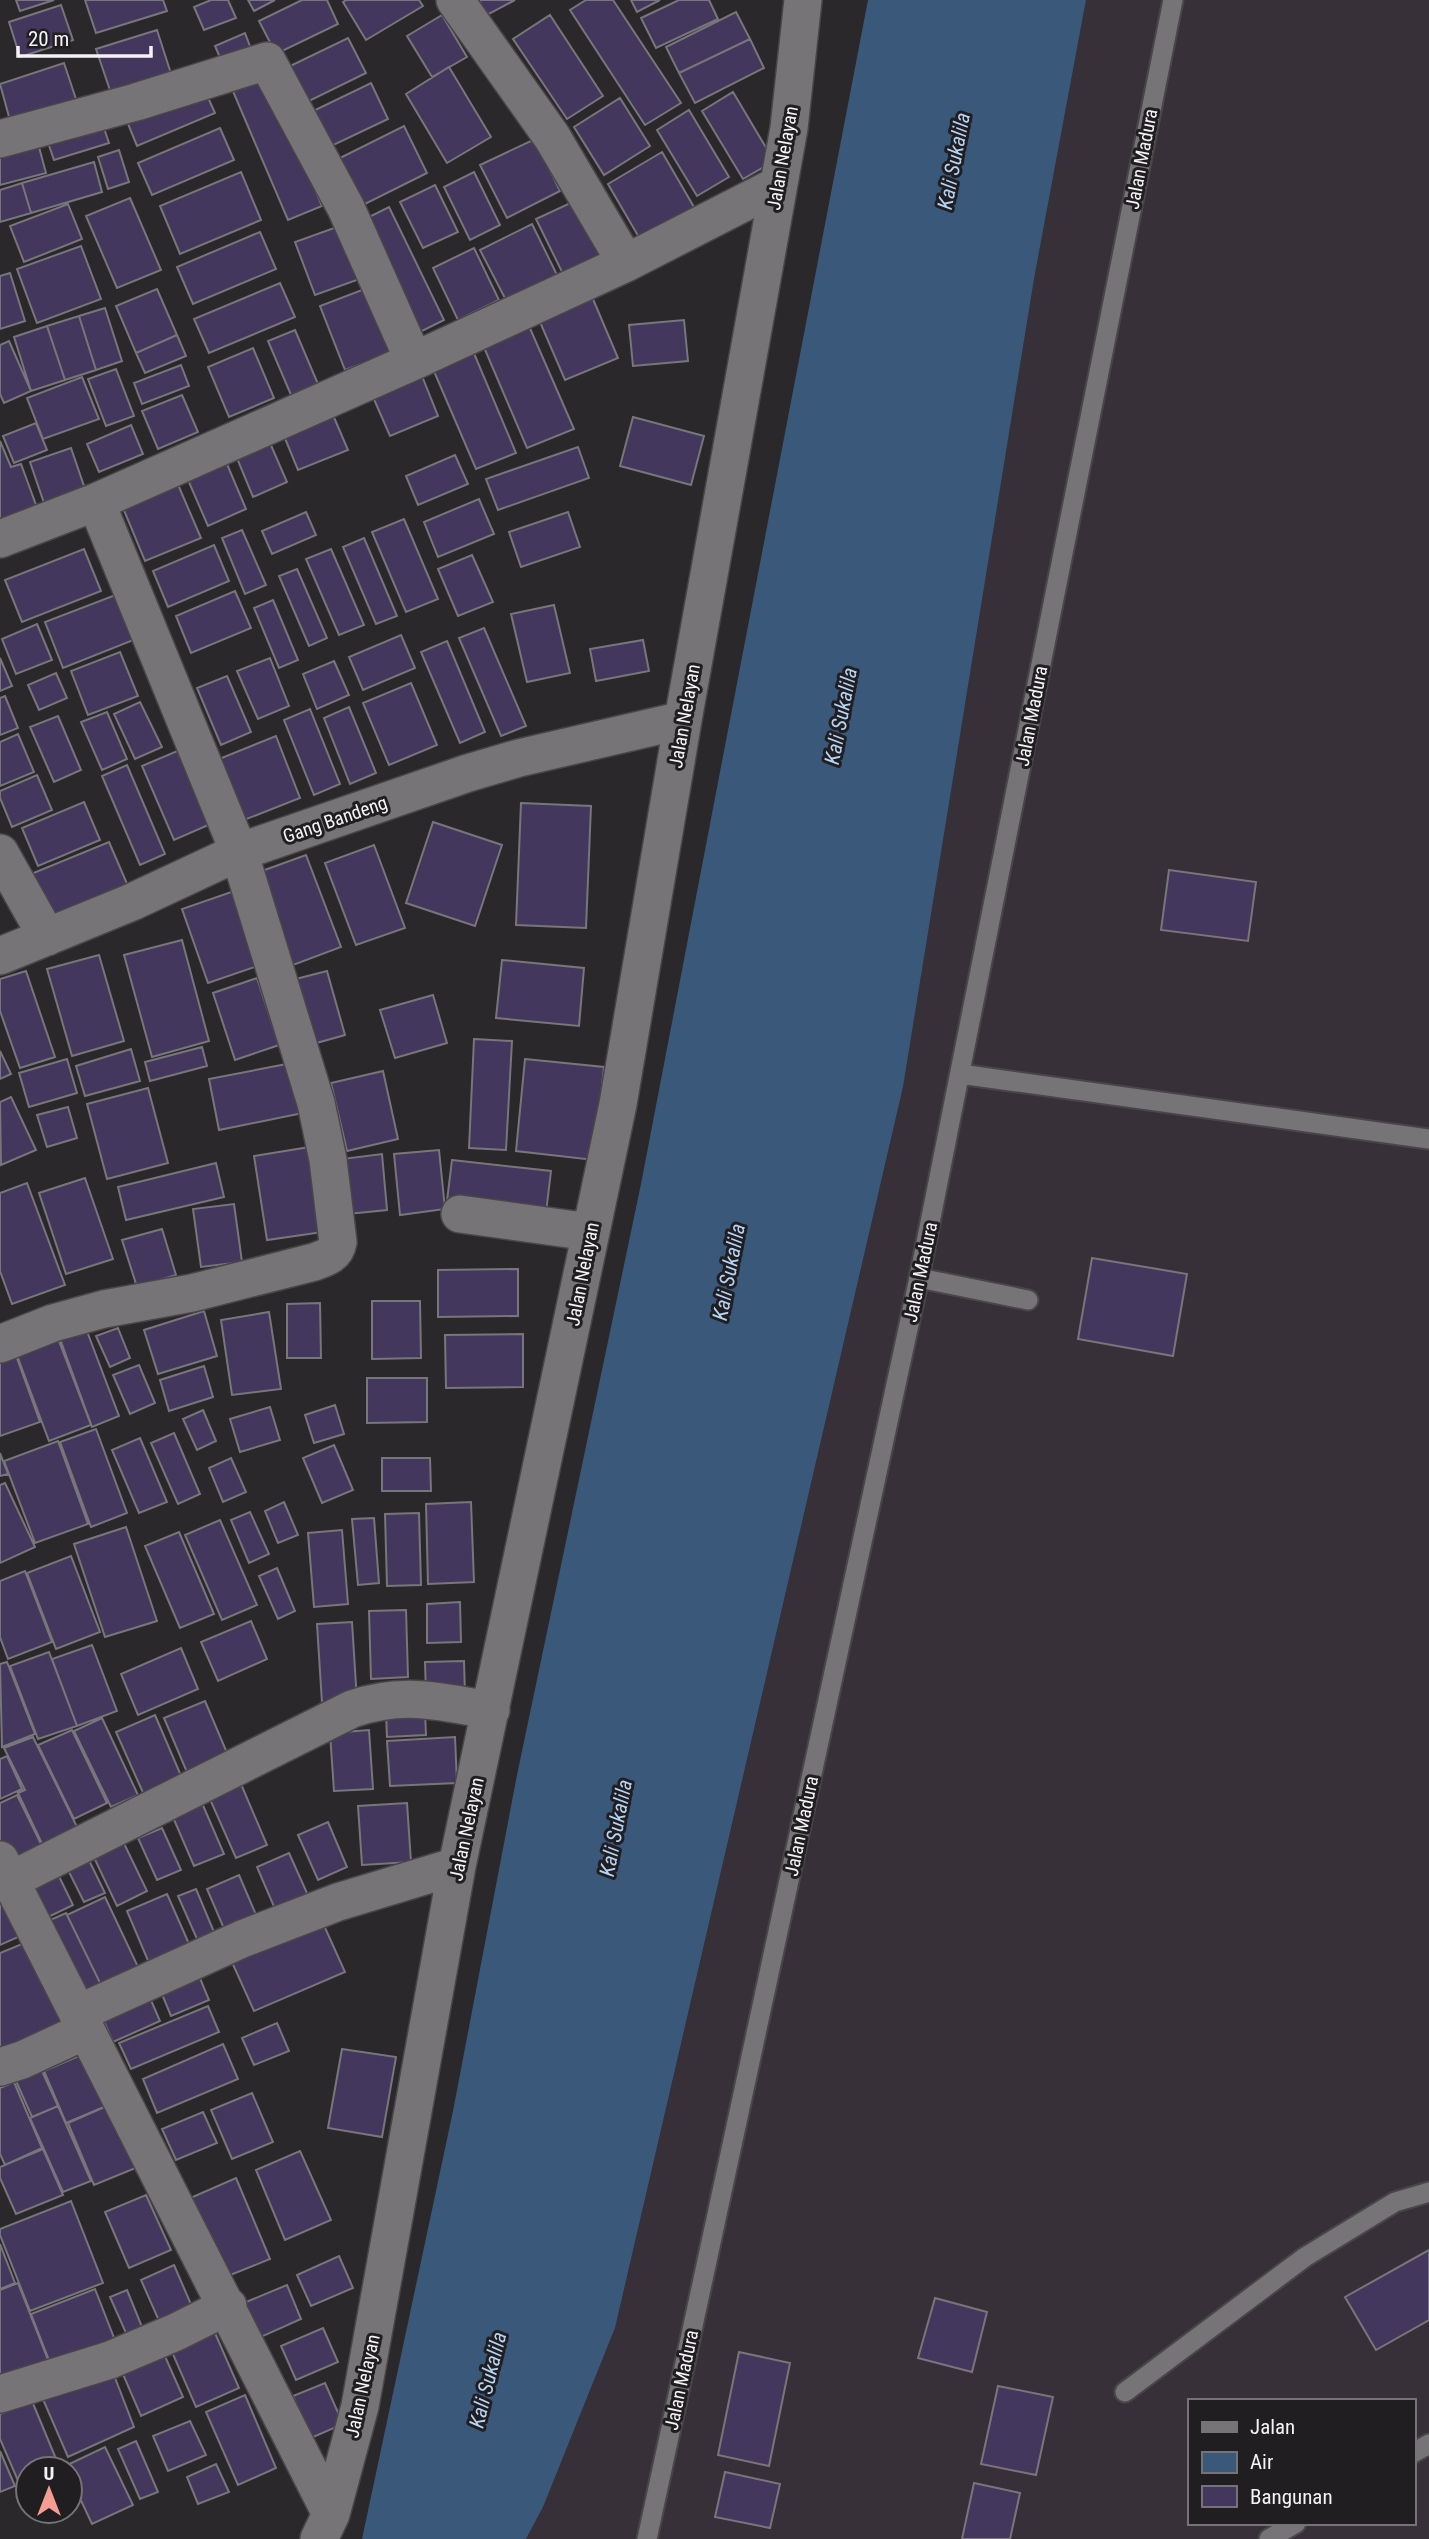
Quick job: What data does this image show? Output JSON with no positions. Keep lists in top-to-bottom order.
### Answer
{
  "streets": {
    "street": ["Jalan Nelayan", "Gang Bandeng"],
    "lane": ["Jalan Madura"]
  },
  "crossings": [
    ["Jalan Nelayan", "Gang Bandeng"]
  ],
  "water": ["Kali Sukalila"],
  "legend": ["Jalan", "Air", "Bangunan"],
  "scale_bar": "20 m",
  "north": "top"
}
